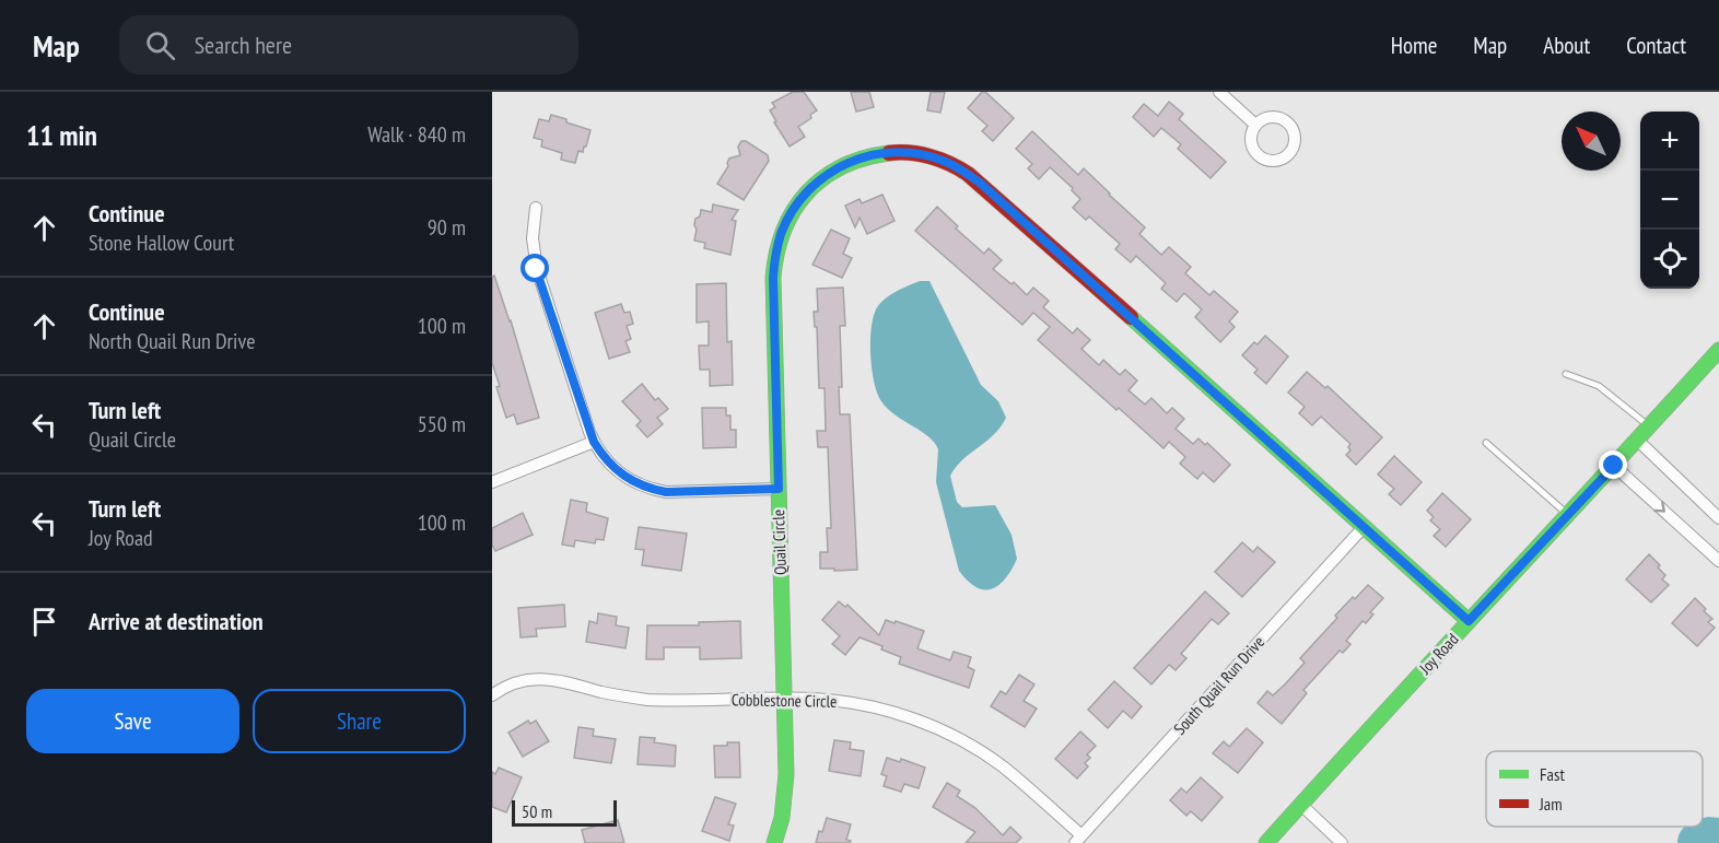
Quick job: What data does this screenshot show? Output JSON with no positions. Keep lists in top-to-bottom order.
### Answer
{
  "streets": {
    "street": [
      "Quail Circle",
      "Joy Road",
      "South Quail Run Drive",
      "Cobblestone Circle"
    ]
  },
  "crossings": [
    ["Quail Circle", "Joy Road"],
    ["Quail Circle", "South Quail Run Drive"],
    ["Quail Circle", "Cobblestone Circle"],
    ["South Quail Run Drive", "Cobblestone Circle"]
  ],
  "legend": ["Fast", "Jam"],
  "scale_bar": "50 m",
  "north": "top left",
  "page": {
    "header": "Map",
    "search": "Search here",
    "nav": [
      "Home",
      "Map",
      "About",
      "Contact"
    ],
    "heading": ["11 min", "Walk · 840 m"],
    "map_buttons": ["+", "−"],
    "list": [
      ["Continue", "Stone Hallow Court", "90 m"],
      ["Continue", "North Quail Run Drive", "100 m"],
      ["Turn left", "Quail Circle", "550 m"],
      ["Turn left", "Joy Road", "100 m"],
      "Arrive at destination"
    ],
    "buttons": ["Save", "Share"],
    "scale": "50 m"
  }
}
